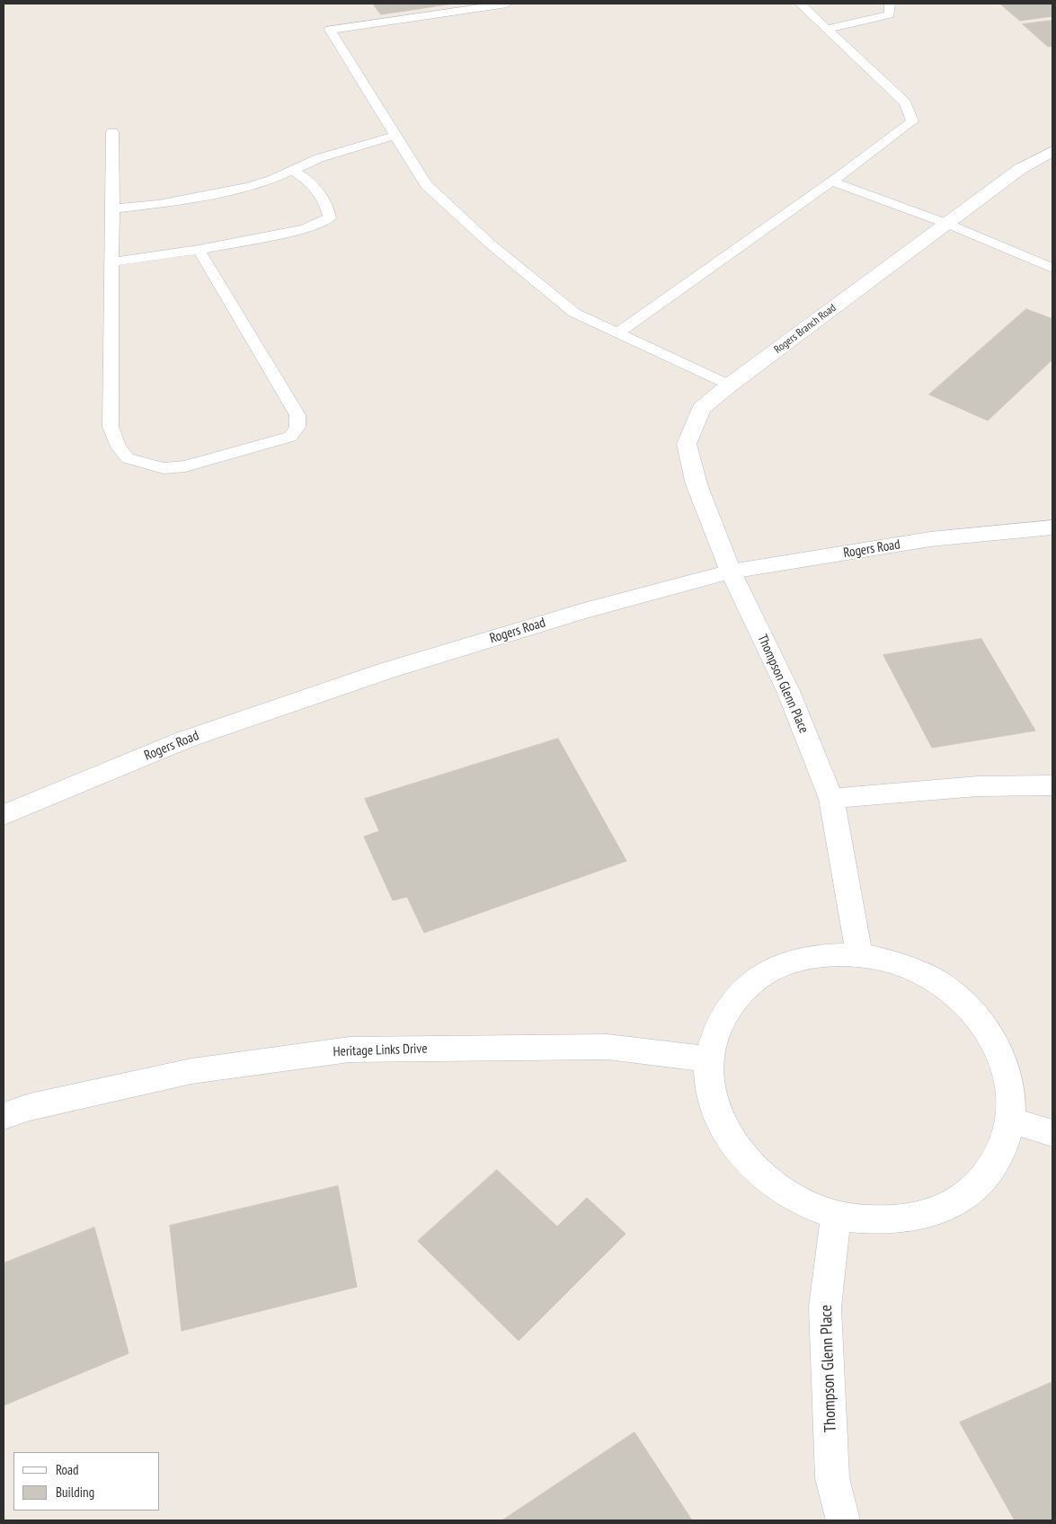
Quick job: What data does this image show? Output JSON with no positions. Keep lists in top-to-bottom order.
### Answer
{
  "streets": {
    "street": [
      "Rogers Branch Road",
      "Rogers Road",
      "Thompson Glenn Place",
      "Heritage Links Drive"
    ]
  },
  "crossings": [
    ["Rogers Branch Road", "Rogers Road"],
    ["Rogers Branch Road", "Thompson Glenn Place"],
    ["Rogers Road", "Thompson Glenn Place"]
  ],
  "legend": ["Road", "Building"]
}
